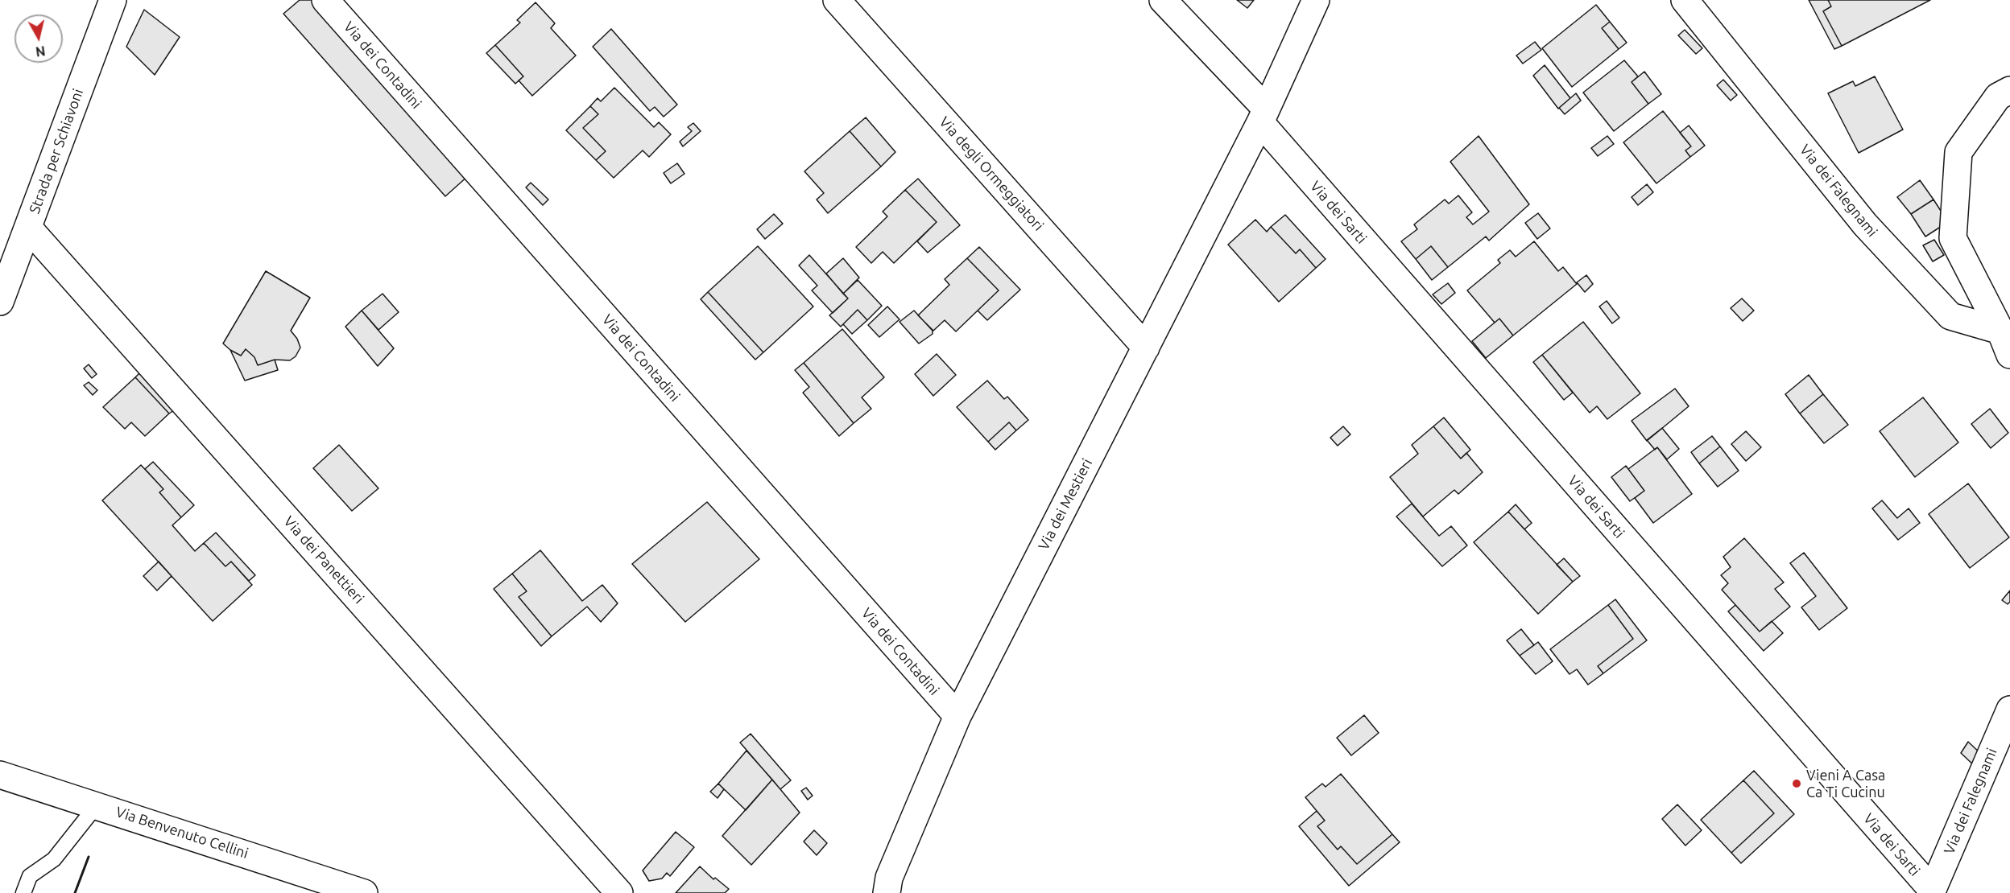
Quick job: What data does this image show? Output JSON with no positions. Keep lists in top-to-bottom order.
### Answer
{
  "streets": {
    "street": [
      "Via dei Contadini",
      "Strada per Schiavoni",
      "Via degli Ormeggiatori",
      "Via dei Falegnami",
      "Via dei Sarti",
      "Via dei Mestieri",
      "Via dei Panettieri",
      "Via Benvenuto Cellini"
    ]
  },
  "crossings": [
    ["Via dei Contadini", "Via dei Mestieri"],
    ["Strada per Schiavoni", "Via dei Panettieri"],
    ["Via degli Ormeggiatori", "Via dei Mestieri"],
    ["Via dei Falegnami", "Via dei Sarti"],
    ["Via dei Sarti", "Via dei Mestieri"]
  ],
  "places": ["Vieni A Casa Ca Ti Cucinu"],
  "north": "bottom"
}
